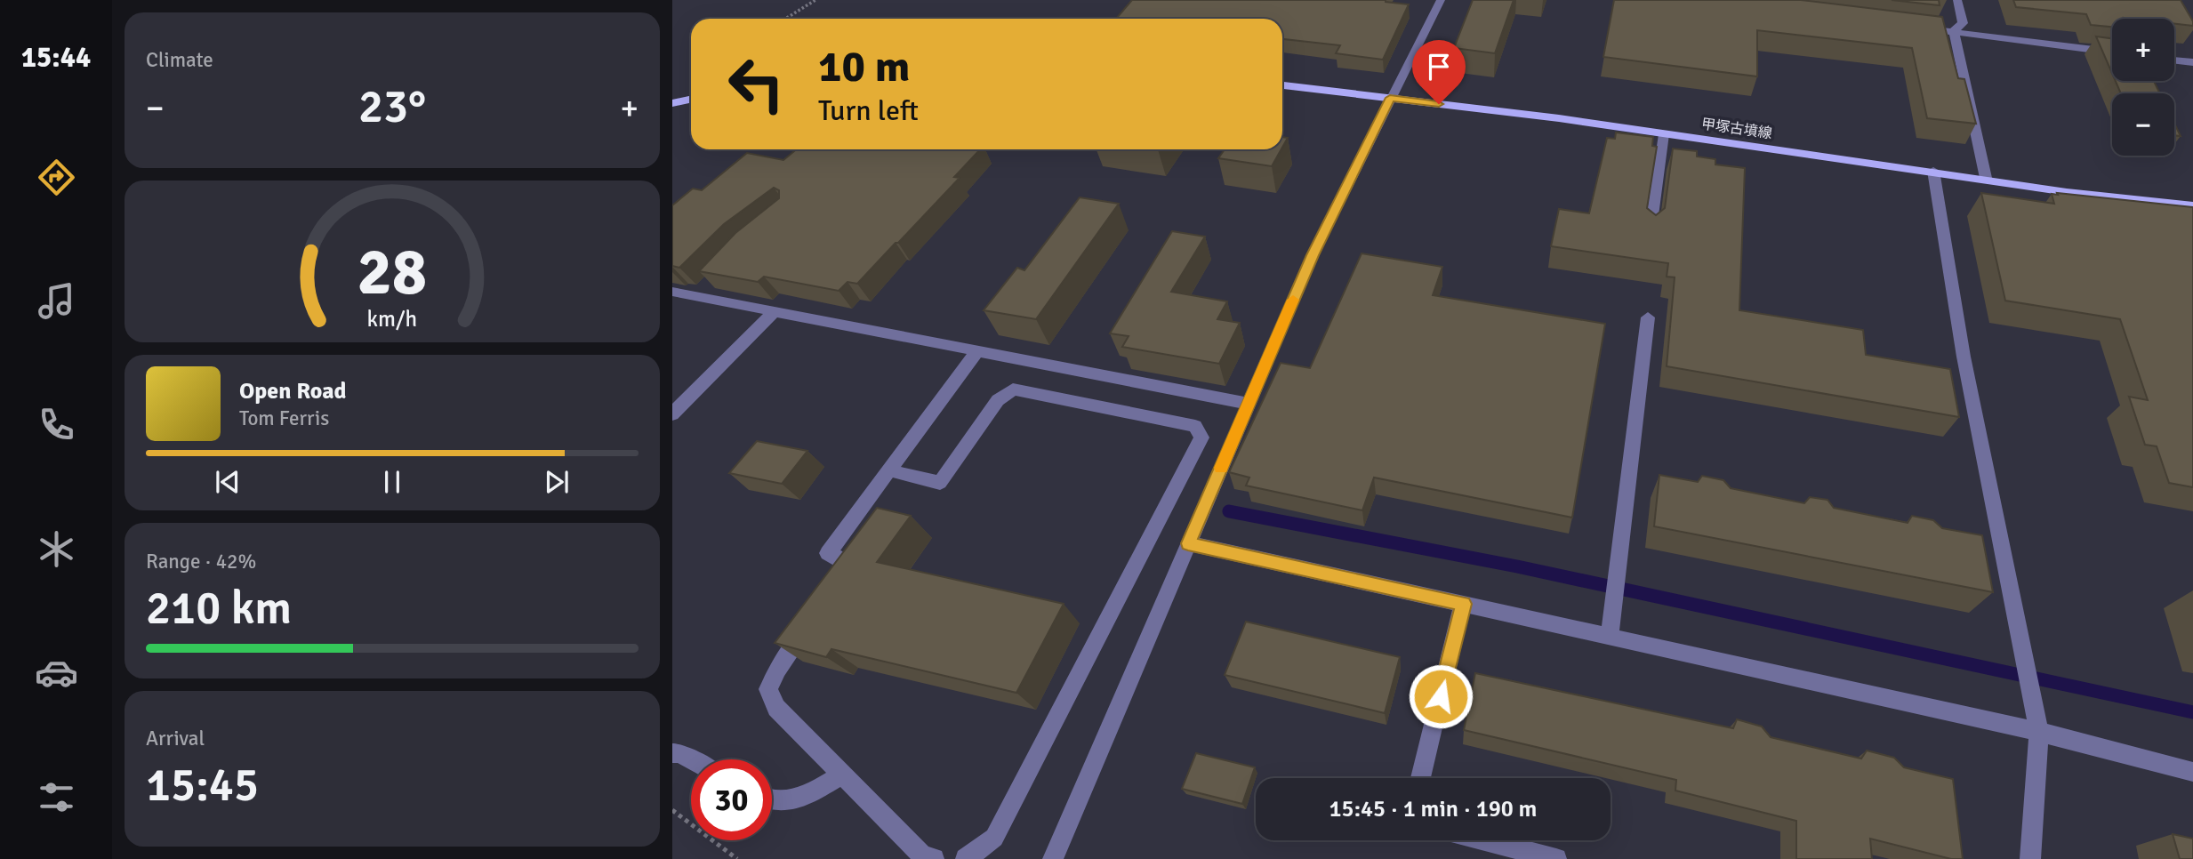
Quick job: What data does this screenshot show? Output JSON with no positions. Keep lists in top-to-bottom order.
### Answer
{
  "streets": {
    "main road": ["甲塚古墳線"]
  },
  "page": {
    "tabs": "15:44",
    "tile": [
      "Climate",
      ["Range · 42%", "210 km"],
      ["Arrival", "15:45"]
    ],
    "map_buttons": ["+", "−"],
    "turn": ["10 m", "Turn left"],
    "heat": ["−", "23°", "+"],
    "song": ["Open Road", "Tom Ferris"],
    "limit": "30",
    "trip": "15:45 · 1 min · 190 m",
    "gauge": ["28", "km/h"]
  }
}
